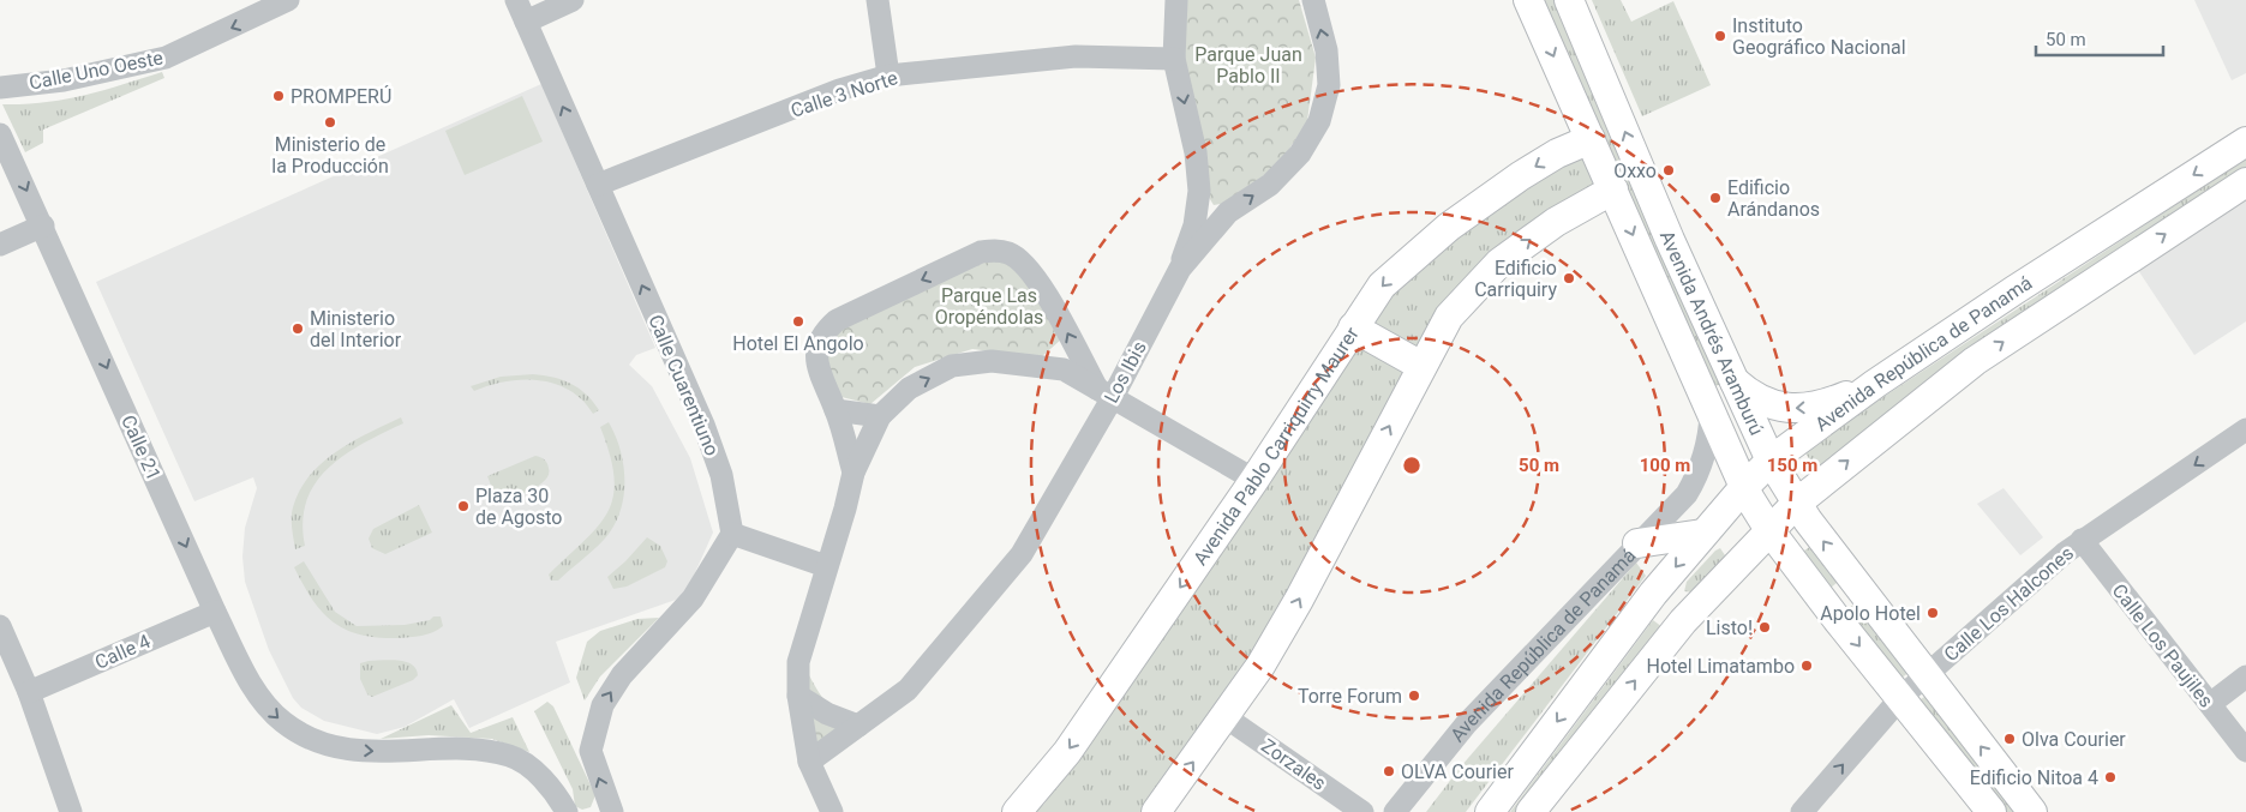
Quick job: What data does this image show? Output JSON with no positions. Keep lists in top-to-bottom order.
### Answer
{
  "streets": {
    "main road": ["Avenida Andrés Aramburú", "Avenida República de Panamá", "Avenida Pablo Carriquirry Maurer"],
    "street": [
      "Calle Uno Oeste",
      "Calle 3 Norte",
      "Los Ibis",
      "Calle Cuarentiuno",
      "Calle 21",
      "Calle Los Halcones",
      "Calle Los Paujiles",
      "Calle 4",
      "Zorzales"
    ]
  },
  "crossings": [
    ["Calle 3 Norte", "Calle Cuarentiuno"],
    ["Avenida Andrés Aramburú", "Avenida República de Panamá"],
    ["Avenida Andrés Aramburú", "Avenida Pablo Carriquirry Maurer"],
    ["Avenida Andrés Aramburú", "Calle Los Halcones"],
    ["Calle 21", "Calle 4"],
    ["Calle Los Halcones", "Calle Los Paujiles"]
  ],
  "one_way": ["Calle Uno Oeste", "Calle Cuarentiuno", "Calle 21"],
  "parks": ["Parque Juan Pablo II", "Parque Las Oropéndolas"],
  "places": [
    "Instituto Geográfico Nacional",
    "PROMPERÚ",
    "Ministerio de la Producción",
    "Oxxo",
    "Edificio Arándanos",
    "Edificio Carriquiry",
    "Hotel El Angolo",
    "Ministerio del Interior",
    "Plaza 30 de Agosto",
    "Apolo Hotel",
    "Listo!",
    "Hotel Limatambo",
    "Torre Forum",
    "Olva Courier",
    "OLVA Courier",
    "Edificio Nitoa 4"
  ],
  "scale_bar": "50 m",
  "rings": ["50 m", "100 m", "150 m"]
}
